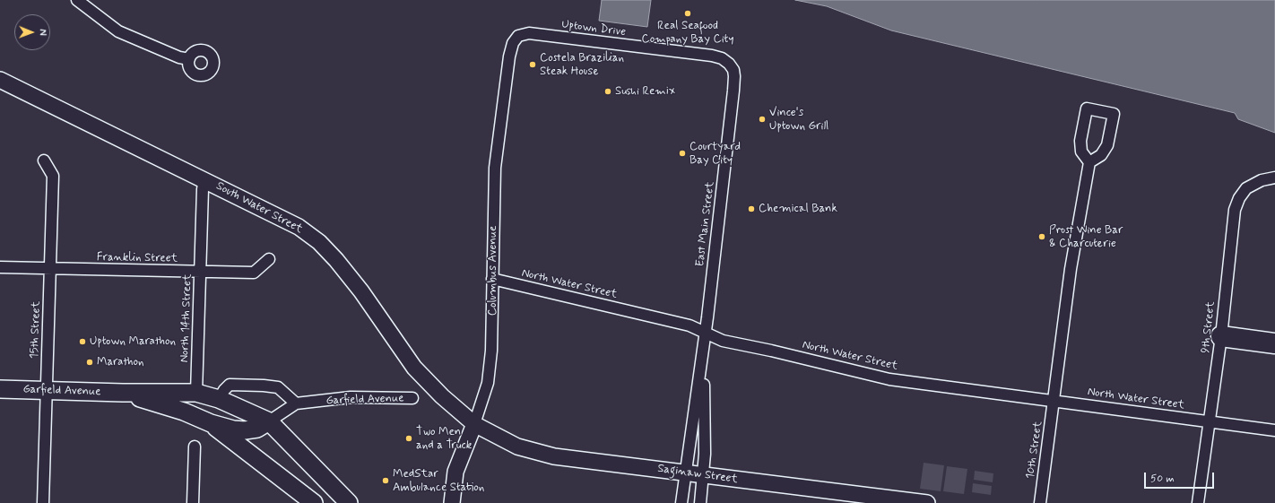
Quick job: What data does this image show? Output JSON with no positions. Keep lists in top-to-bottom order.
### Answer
{
  "streets": {
    "main road": ["Garfield Avenue"],
    "street": [
      "Uptown Drive",
      "South Water Street",
      "East Main Street",
      "Franklin Street",
      "Columbus Avenue",
      "North Water Street",
      "North 14th Street",
      "9th Street",
      "15th Street",
      "10th Street",
      "Saginaw Street"
    ]
  },
  "crossings": [
    ["Uptown Drive", "East Main Street"],
    ["Uptown Drive", "Columbus Avenue"],
    ["South Water Street", "Columbus Avenue"],
    ["South Water Street", "North 14th Street"],
    ["South Water Street", "Saginaw Street"],
    ["East Main Street", "North Water Street"],
    ["East Main Street", "Saginaw Street"],
    ["Franklin Street", "North 14th Street"],
    ["Franklin Street", "15th Street"],
    ["Columbus Avenue", "North Water Street"],
    ["Columbus Avenue", "Saginaw Street"],
    ["North Water Street", "9th Street"],
    ["North Water Street", "10th Street"],
    ["North 14th Street", "Garfield Avenue"],
    ["15th Street", "Garfield Avenue"]
  ],
  "places": [
    "Real Seafood Company Bay City",
    "Costela Brazilian Steak House",
    "Sushi Remix",
    "Vince's Uptown Grill",
    "Courtyard Bay City",
    "Chemical Bank",
    "Prost Wine Bar & Charcuterie",
    "Uptown Marathon",
    "Marathon",
    "Two Men and a Truck",
    "MedStar Ambulance Station"
  ],
  "scale_bar": "50 m",
  "north": "right"
}
